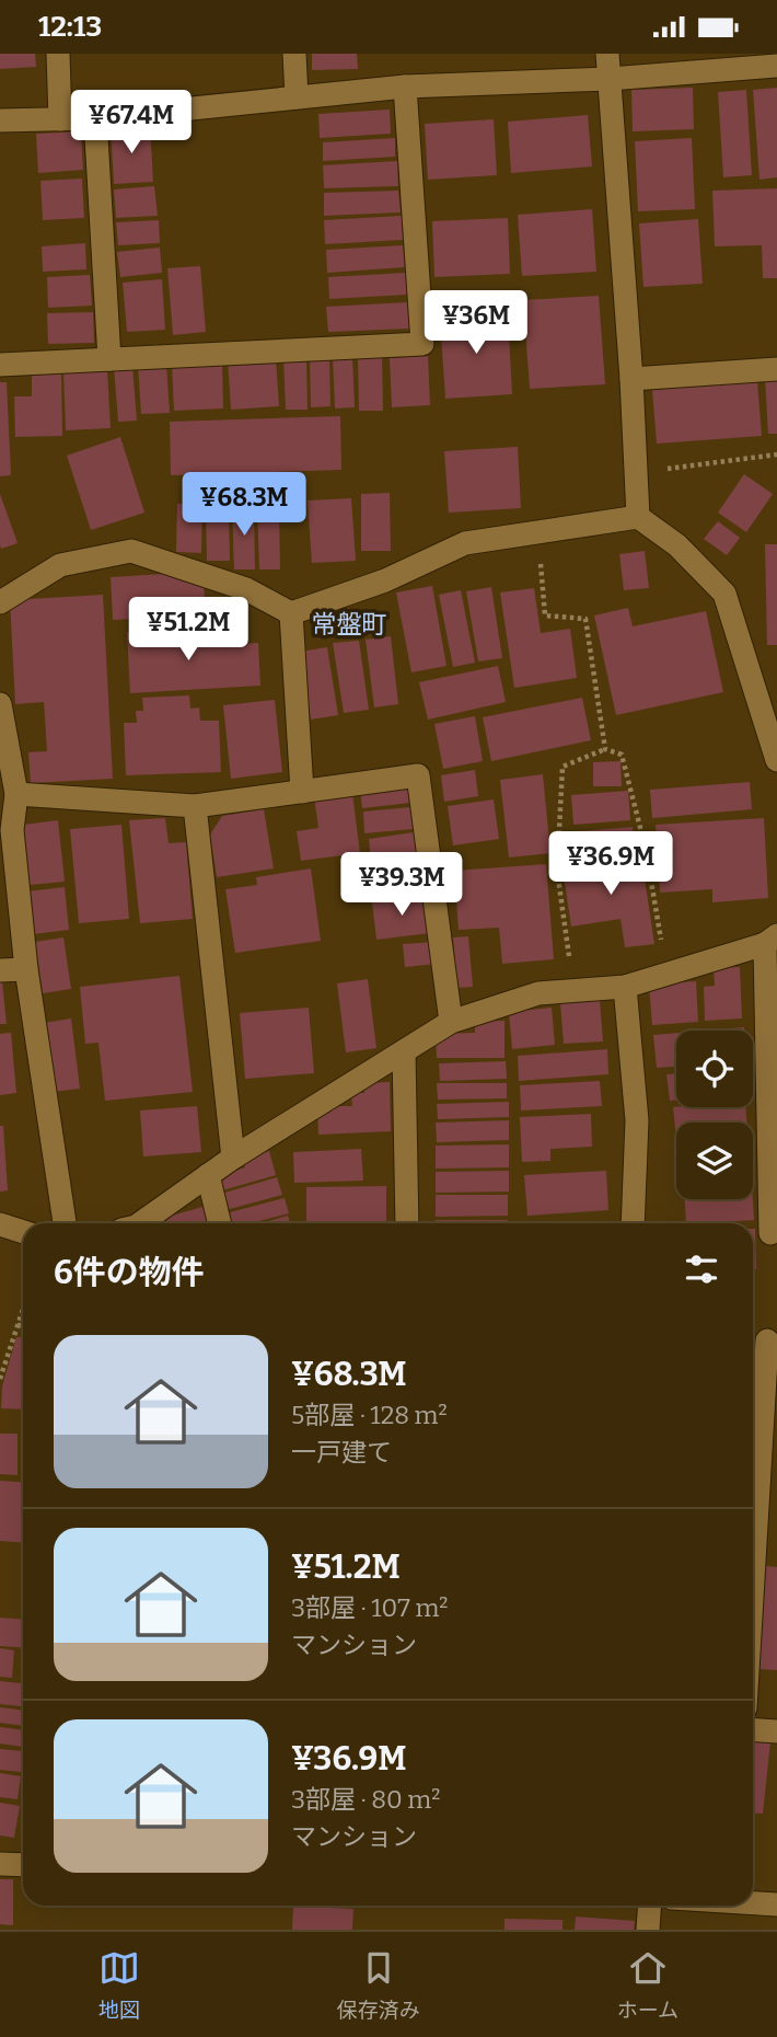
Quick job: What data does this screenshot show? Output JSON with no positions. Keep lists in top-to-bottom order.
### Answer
{
  "districts": ["常盤町"],
  "page": {
    "status": "12:13",
    "price": [
      "¥67.4M",
      "¥36M",
      "¥68.3M",
      "¥51.2M",
      "¥36.9M",
      "¥39.3M"
    ],
    "heading": "6件の物件",
    "list": [
      {
        "name": "¥68.3M",
        "note": "5部屋 · 128 m² · 一戸建て"
      },
      {
        "name": "¥51.2M",
        "note": "3部屋 · 107 m² · マンション"
      },
      {
        "name": "¥36.9M",
        "note": "3部屋 · 80 m² · マンション"
      }
    ],
    "tabs": ["地図", "保存済み", "ホーム"]
  }
}
